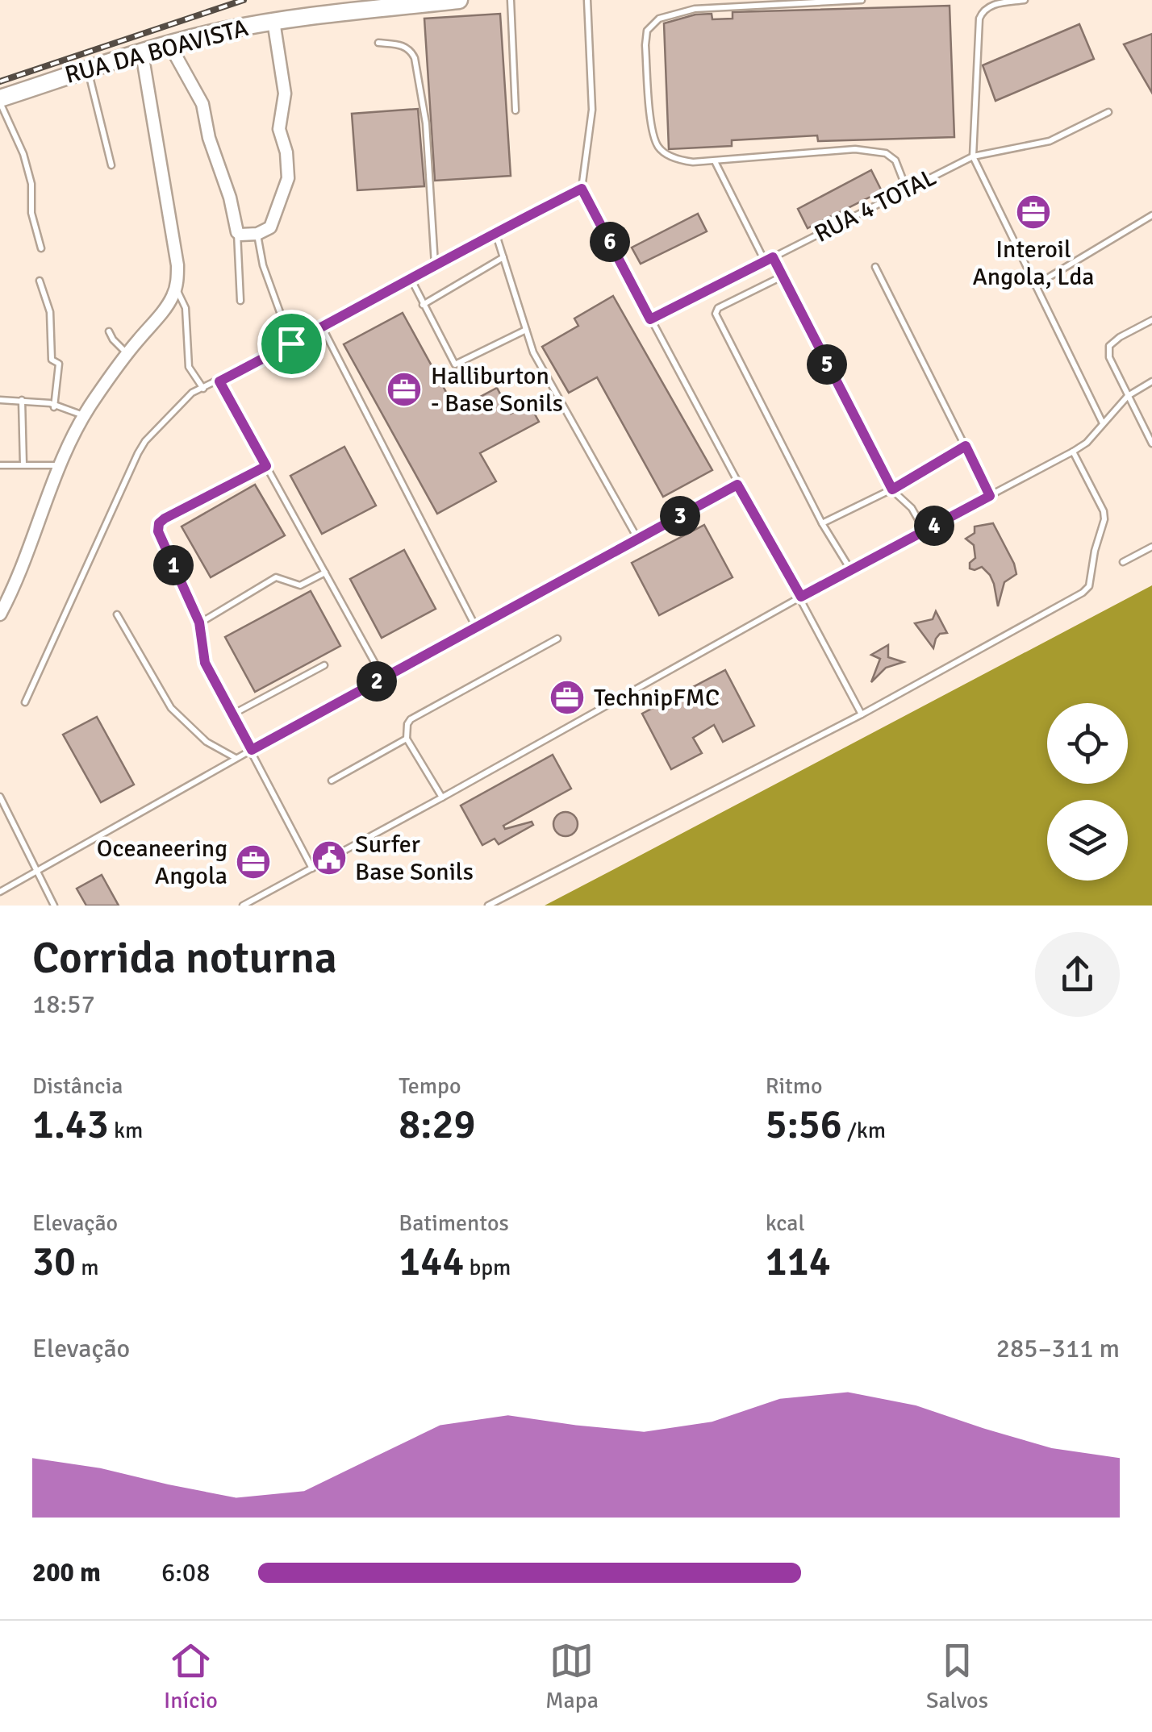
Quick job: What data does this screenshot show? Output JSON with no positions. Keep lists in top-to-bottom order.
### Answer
{
  "streets": {
    "main road": ["RUA DA BOAVISTA"],
    "lane": ["RUA 4 TOTAL"]
  },
  "places": {
    "office": [
      "Interoil Angola, Lda",
      "Halliburton - Base Sonils",
      "TechnipFMC",
      "Oceaneering Angola"
    ],
    "public building": ["Surfer Base Sonils"]
  },
  "page": {
    "pins": [
      "6",
      "5",
      "3",
      "4",
      "1",
      "2"
    ],
    "heading": ["Corrida noturna", "18:57"],
    "stats": [
      ["Distância", "1.43 km"],
      ["Tempo", "8:29"],
      ["Ritmo", "5:56 /km"],
      ["Elevação", "30 m"],
      ["Batimentos", "144 bpm"],
      ["kcal", "114"]
    ],
    "chart": ["Elevação", "285–311 m"],
    "list": [
      {
        "name": "200 m",
        "note": "6:08"
      }
    ],
    "tabs": ["Início", "Mapa", "Salvos"]
  }
}
